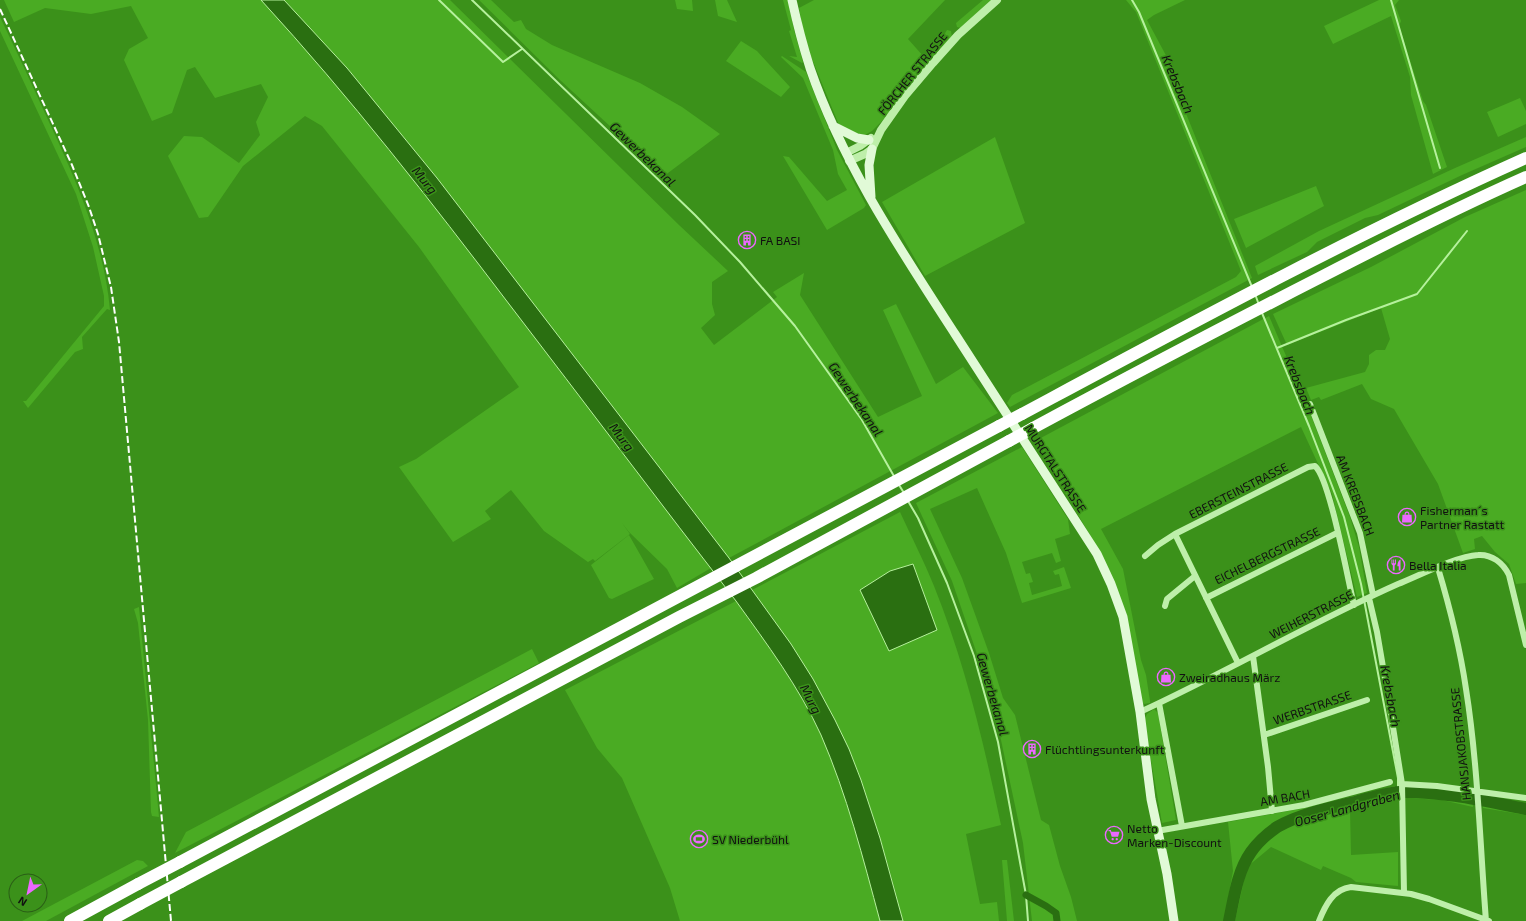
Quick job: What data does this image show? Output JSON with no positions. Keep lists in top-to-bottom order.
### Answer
{
  "streets": {
    "main road": ["MURGTALSTRASSE"],
    "street": [
      "FÖRCHER STRASSE",
      "EBERSTEINSTRASSE",
      "AM KREBSBACH",
      "EICHELBERGSTRASSE",
      "WEIHERSTRASSE",
      "WERBSTRASSE",
      "HANSJAKOBSTRASSE",
      "AM BACH"
    ]
  },
  "crossings": [
    ["FÖRCHER STRASSE", "MURGTALSTRASSE"],
    ["MURGTALSTRASSE", "WEIHERSTRASSE"],
    ["EBERSTEINSTRASSE", "EICHELBERGSTRASSE"],
    ["AM KREBSBACH", "WEIHERSTRASSE"],
    ["EICHELBERGSTRASSE", "WEIHERSTRASSE"],
    ["WEIHERSTRASSE", "HANSJAKOBSTRASSE"]
  ],
  "water": [
    "Krebsbach",
    "Gewerbekanal",
    "Murg",
    "Ooser Landgraben"
  ],
  "places": {
    "building": ["FA BASI", "Flüchtlingsunterkunft"],
    "shop": ["Fisherman´s Partner Rastatt", "Zweiradhaus März"],
    "restaurant": ["Bella Italia"],
    "supermarket": ["Netto Marken-Discount"],
    "sports": ["SV Niederbühl"]
  },
  "north": "bottom left"
}
